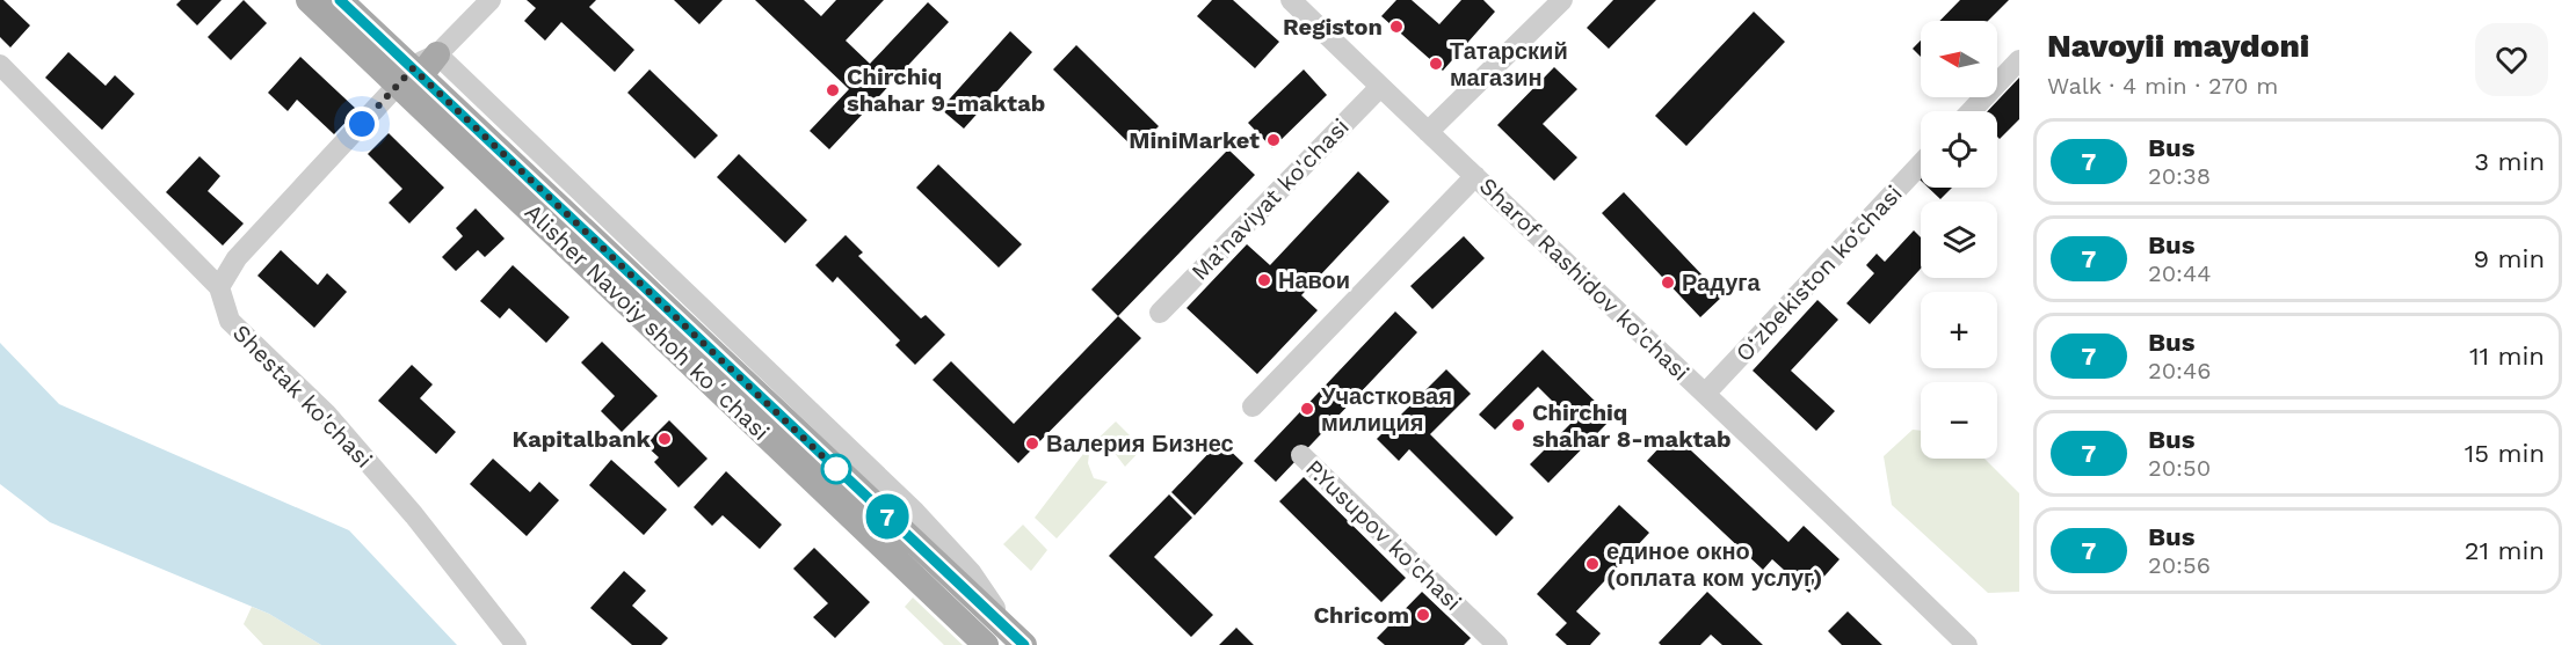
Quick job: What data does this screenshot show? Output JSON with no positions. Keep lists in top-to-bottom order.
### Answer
{
  "streets": {
    "main road": ["Alisher Navoiy shoh koʻchasi"],
    "street": [
      "Ma’naviyat ko'chasi",
      "O‘zbekiston ko‘chasi",
      "Sharof Rashidov ko'chasi",
      "Shestak ko'chasi",
      "P.Yusupov ko'chasi"
    ]
  },
  "crossings": [
    ["Ma’naviyat ko'chasi", "Sharof Rashidov ko'chasi"],
    ["O‘zbekiston ko‘chasi", "Sharof Rashidov ko'chasi"]
  ],
  "places": [
    "Registon",
    "Татарский магазин",
    "Chirchiq shahar 9-maktab",
    "MiniMarket",
    "Навои",
    "Радуга",
    "Участковая милиция",
    "Chirchiq shahar 8-maktab",
    "Kapitalbank",
    "Валерия Бизнес",
    "единое окно (оплата ком услуг)",
    "Chricom"
  ],
  "lines": ["bus line 7"],
  "north": "left",
  "page": {
    "on_map": "7",
    "heading": ["Navoyii maydoni", "Walk · 4 min · 270 m"],
    "map_buttons": ["+", "−"],
    "list": [
      {
        "mark": "7",
        "name": "Bus",
        "note": "20:38",
        "value": "3 min"
      },
      {
        "mark": "7",
        "name": "Bus",
        "note": "20:44",
        "value": "9 min"
      },
      {
        "mark": "7",
        "name": "Bus",
        "note": "20:46",
        "value": "11 min"
      },
      {
        "mark": "7",
        "name": "Bus",
        "note": "20:50",
        "value": "15 min"
      },
      {
        "mark": "7",
        "name": "Bus",
        "note": "20:56",
        "value": "21 min"
      }
    ]
  }
}
